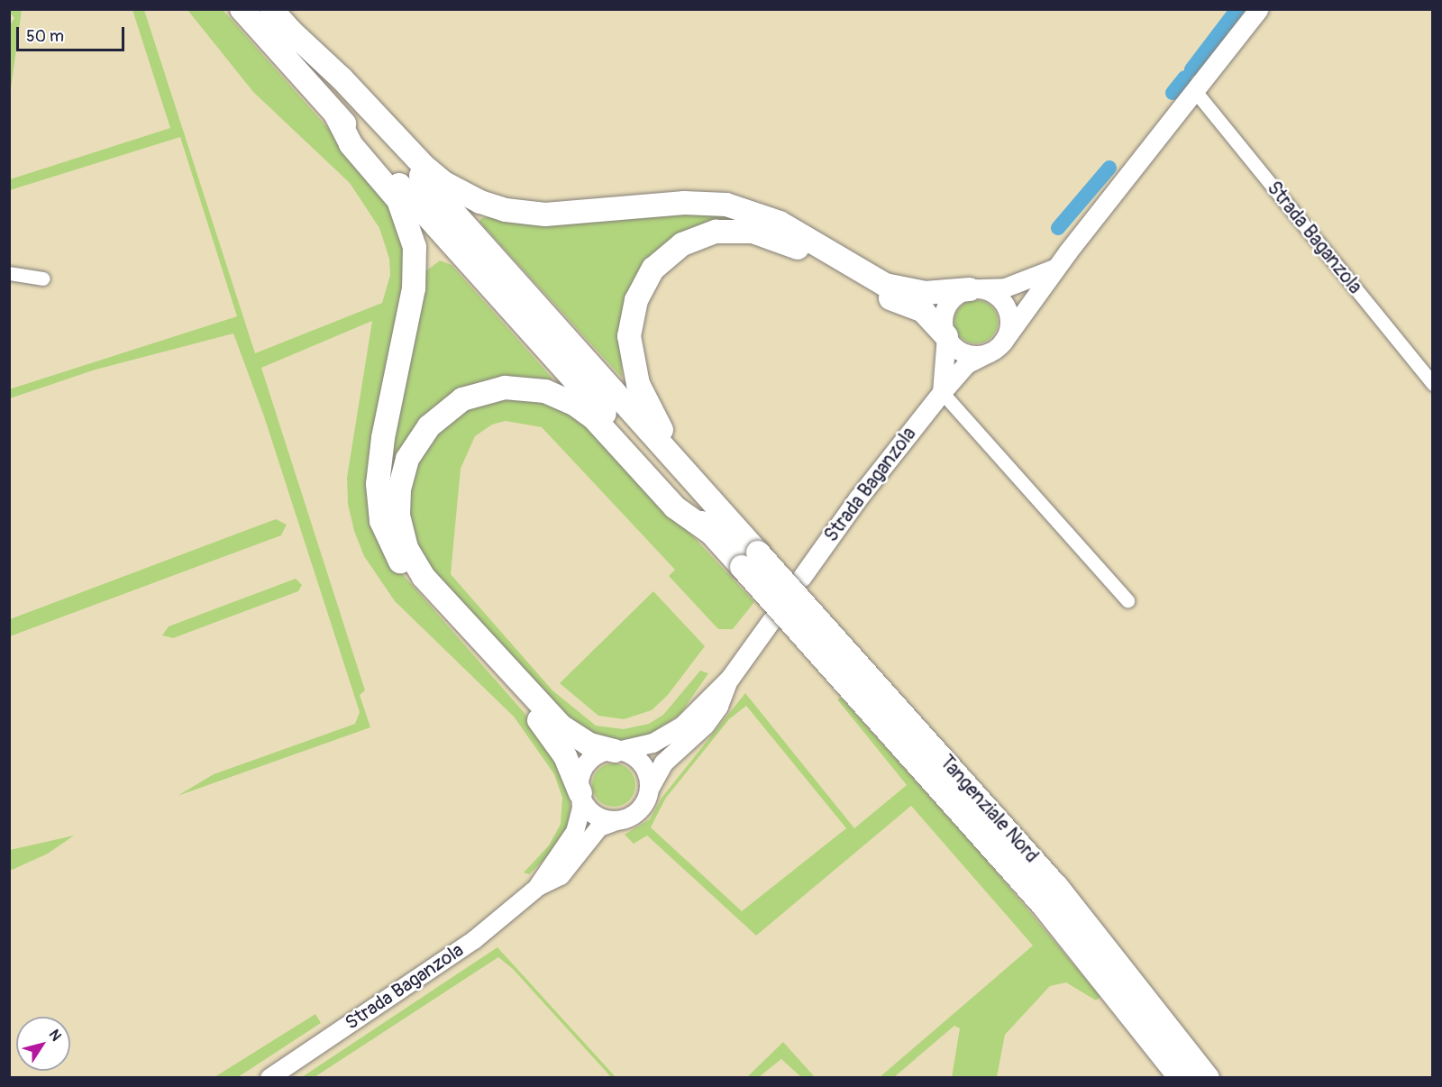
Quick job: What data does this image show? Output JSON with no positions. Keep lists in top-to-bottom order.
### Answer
{
  "streets": {
    "highway": ["Tangenziale Nord"],
    "main road": ["Strada Baganzola"]
  },
  "scale_bar": "50 m",
  "north": "top right"
}
